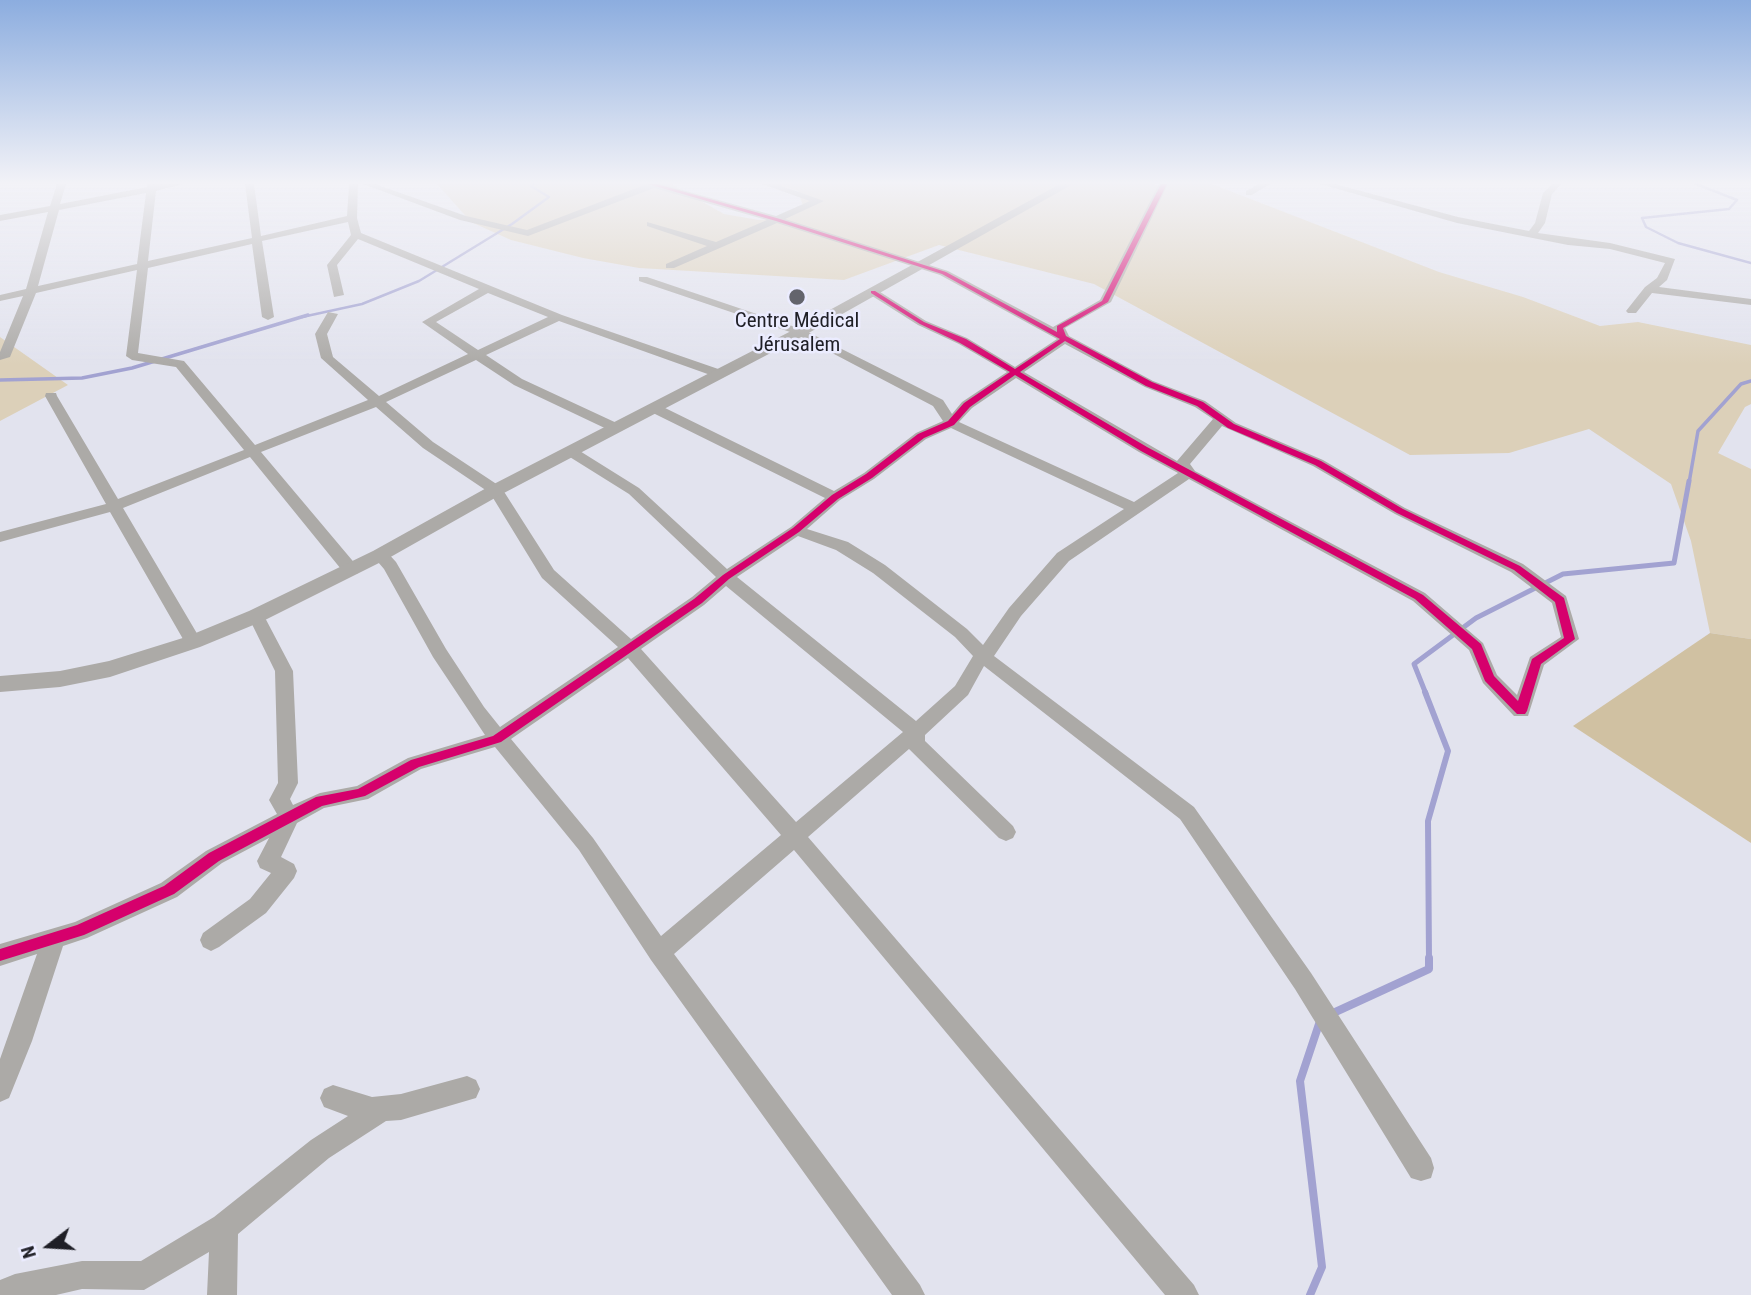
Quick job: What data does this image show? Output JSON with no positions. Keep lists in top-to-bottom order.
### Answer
{
  "places": ["Centre Médical Jérusalem"],
  "north": "left"
}
